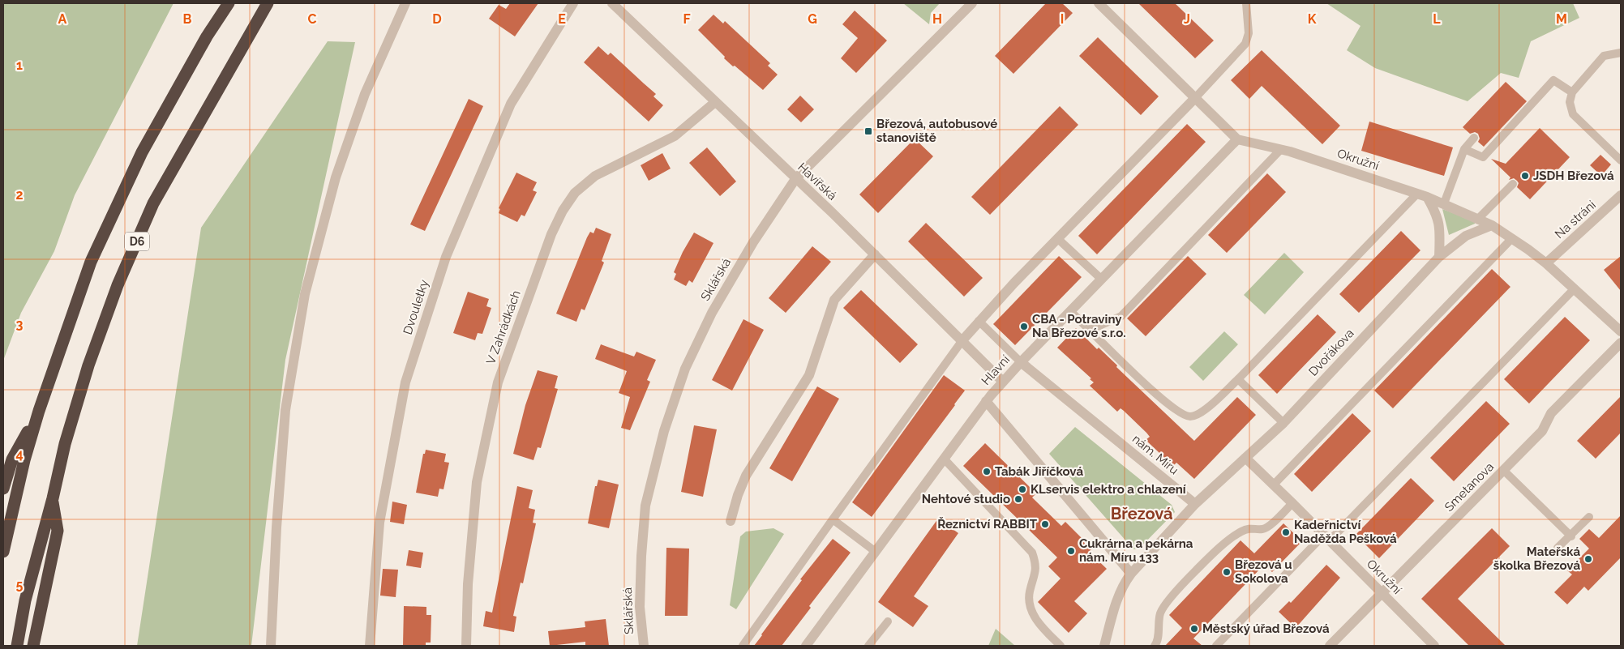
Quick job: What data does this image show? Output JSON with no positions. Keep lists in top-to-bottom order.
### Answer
{
  "streets": {
    "highway": ["D6"],
    "street": [
      "Okružní",
      "Havířská",
      "Na stráni",
      "Sklářská",
      "Dvouletky",
      "V Zahrádkách",
      "Dvořákova",
      "Hlavní",
      "nám. Míru",
      "Smetanova"
    ]
  },
  "crossings": [
    ["Okružní", "Na stráni"],
    ["Okružní", "Dvořákova"],
    ["Okružní", "Hlavní"],
    ["Okružní", "Smetanova"],
    ["Havířská", "Sklářská"],
    ["Havířská", "V Zahrádkách"],
    ["Havířská", "Hlavní"],
    ["Dvořákova", "nám. Míru"],
    ["Hlavní", "nám. Míru"]
  ],
  "districts": ["Březová"],
  "places": {
    "transit": ["Březová, autobusové stanoviště"],
    "other": [
      "JSDH Březová",
      "CBA - Potraviny Na Březové s.r.o.",
      "Tabák Jiříčková",
      "KLservis elektro a chlazení",
      "Nehtové studio",
      "Řeznictví RABBIT",
      "Kadeřnictví Naděžda Pešková",
      "Cukrárna a pekárna nám. Míru 133",
      "Mateřská školka Březová",
      "Březová u Sokolova",
      "Městský úřad Březová"
    ]
  },
  "grid": {
    "columns": [
      "A",
      "B",
      "C",
      "D",
      "E",
      "F",
      "G",
      "H",
      "I",
      "J",
      "K",
      "L",
      "M"
    ],
    "rows": [
      "1",
      "2",
      "3",
      "4",
      "5"
    ]
  }
}
